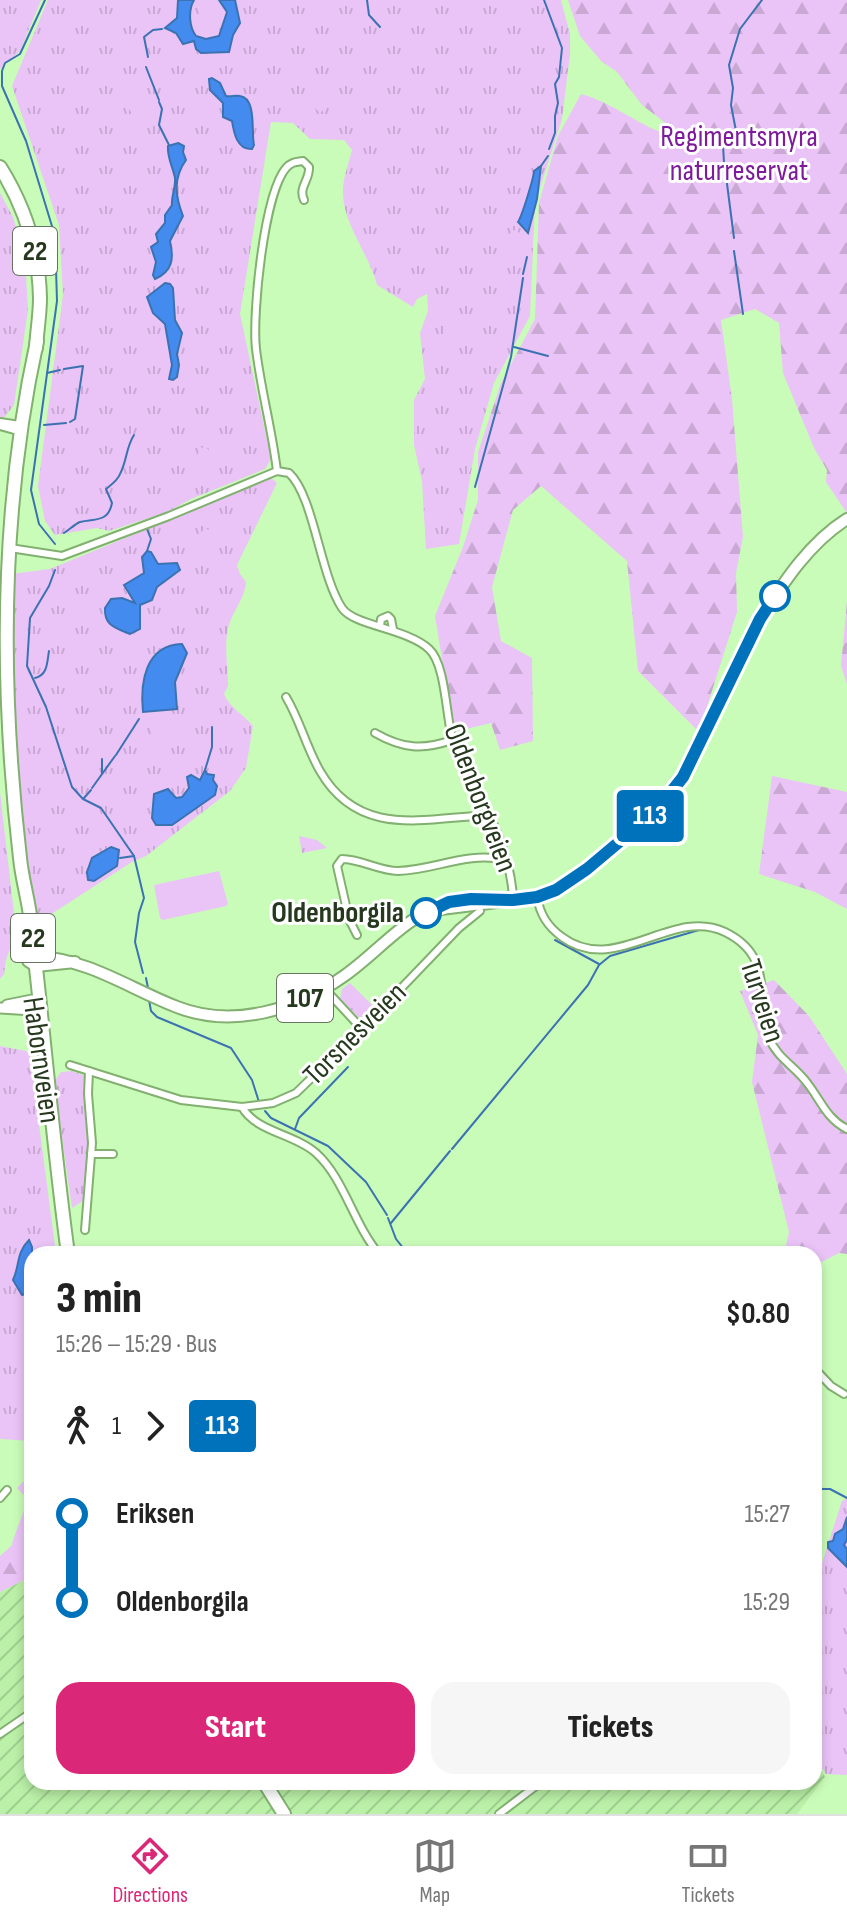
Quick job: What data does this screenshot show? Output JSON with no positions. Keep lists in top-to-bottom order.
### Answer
{
  "streets": {
    "highway": ["22", "Habornveien"],
    "main road": ["107", "Torsnesveien"],
    "street": ["Oldenborgveien", "Turveien"]
  },
  "crossings": [
    ["Oldenborgveien", "Torsnesveien"],
    ["Turveien", "Torsnesveien"],
    ["Torsnesveien", "Habornveien"]
  ],
  "parks": ["Regimentsmyra naturreservat"],
  "places": ["Oldenborgila"],
  "lines": ["bus line 113"],
  "page": {
    "on_map": "113",
    "heading": ["3 min", "15:26 – 15:29 · Bus", "$0.80"],
    "legs": ["1", "113"],
    "list": [
      {
        "name": "Eriksen",
        "value": "15:27"
      },
      {
        "name": "Oldenborgila",
        "value": "15:29"
      }
    ],
    "buttons": ["Start", "Tickets"],
    "tabs": ["Directions", "Map", "Tickets"]
  }
}
